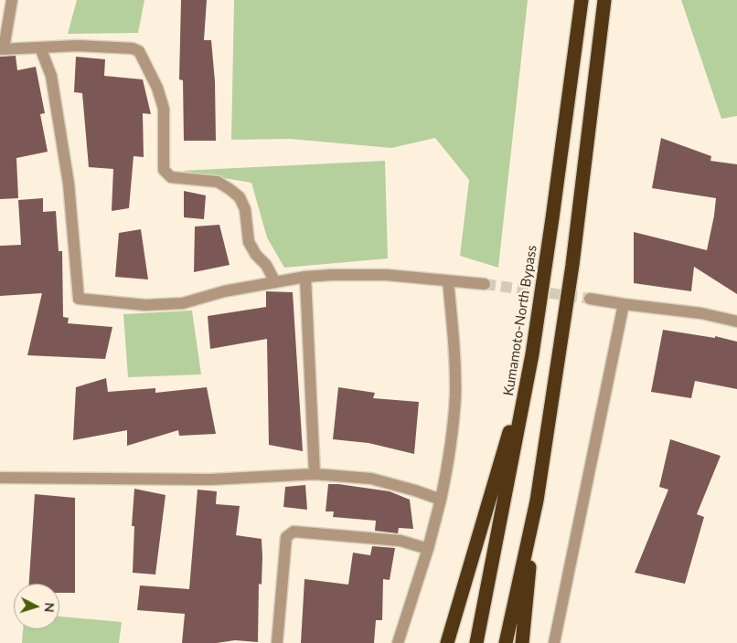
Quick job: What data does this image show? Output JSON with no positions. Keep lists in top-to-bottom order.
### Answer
{
  "streets": {
    "highway": ["Kumamoto-North Bypass"]
  },
  "north": "right"
}
